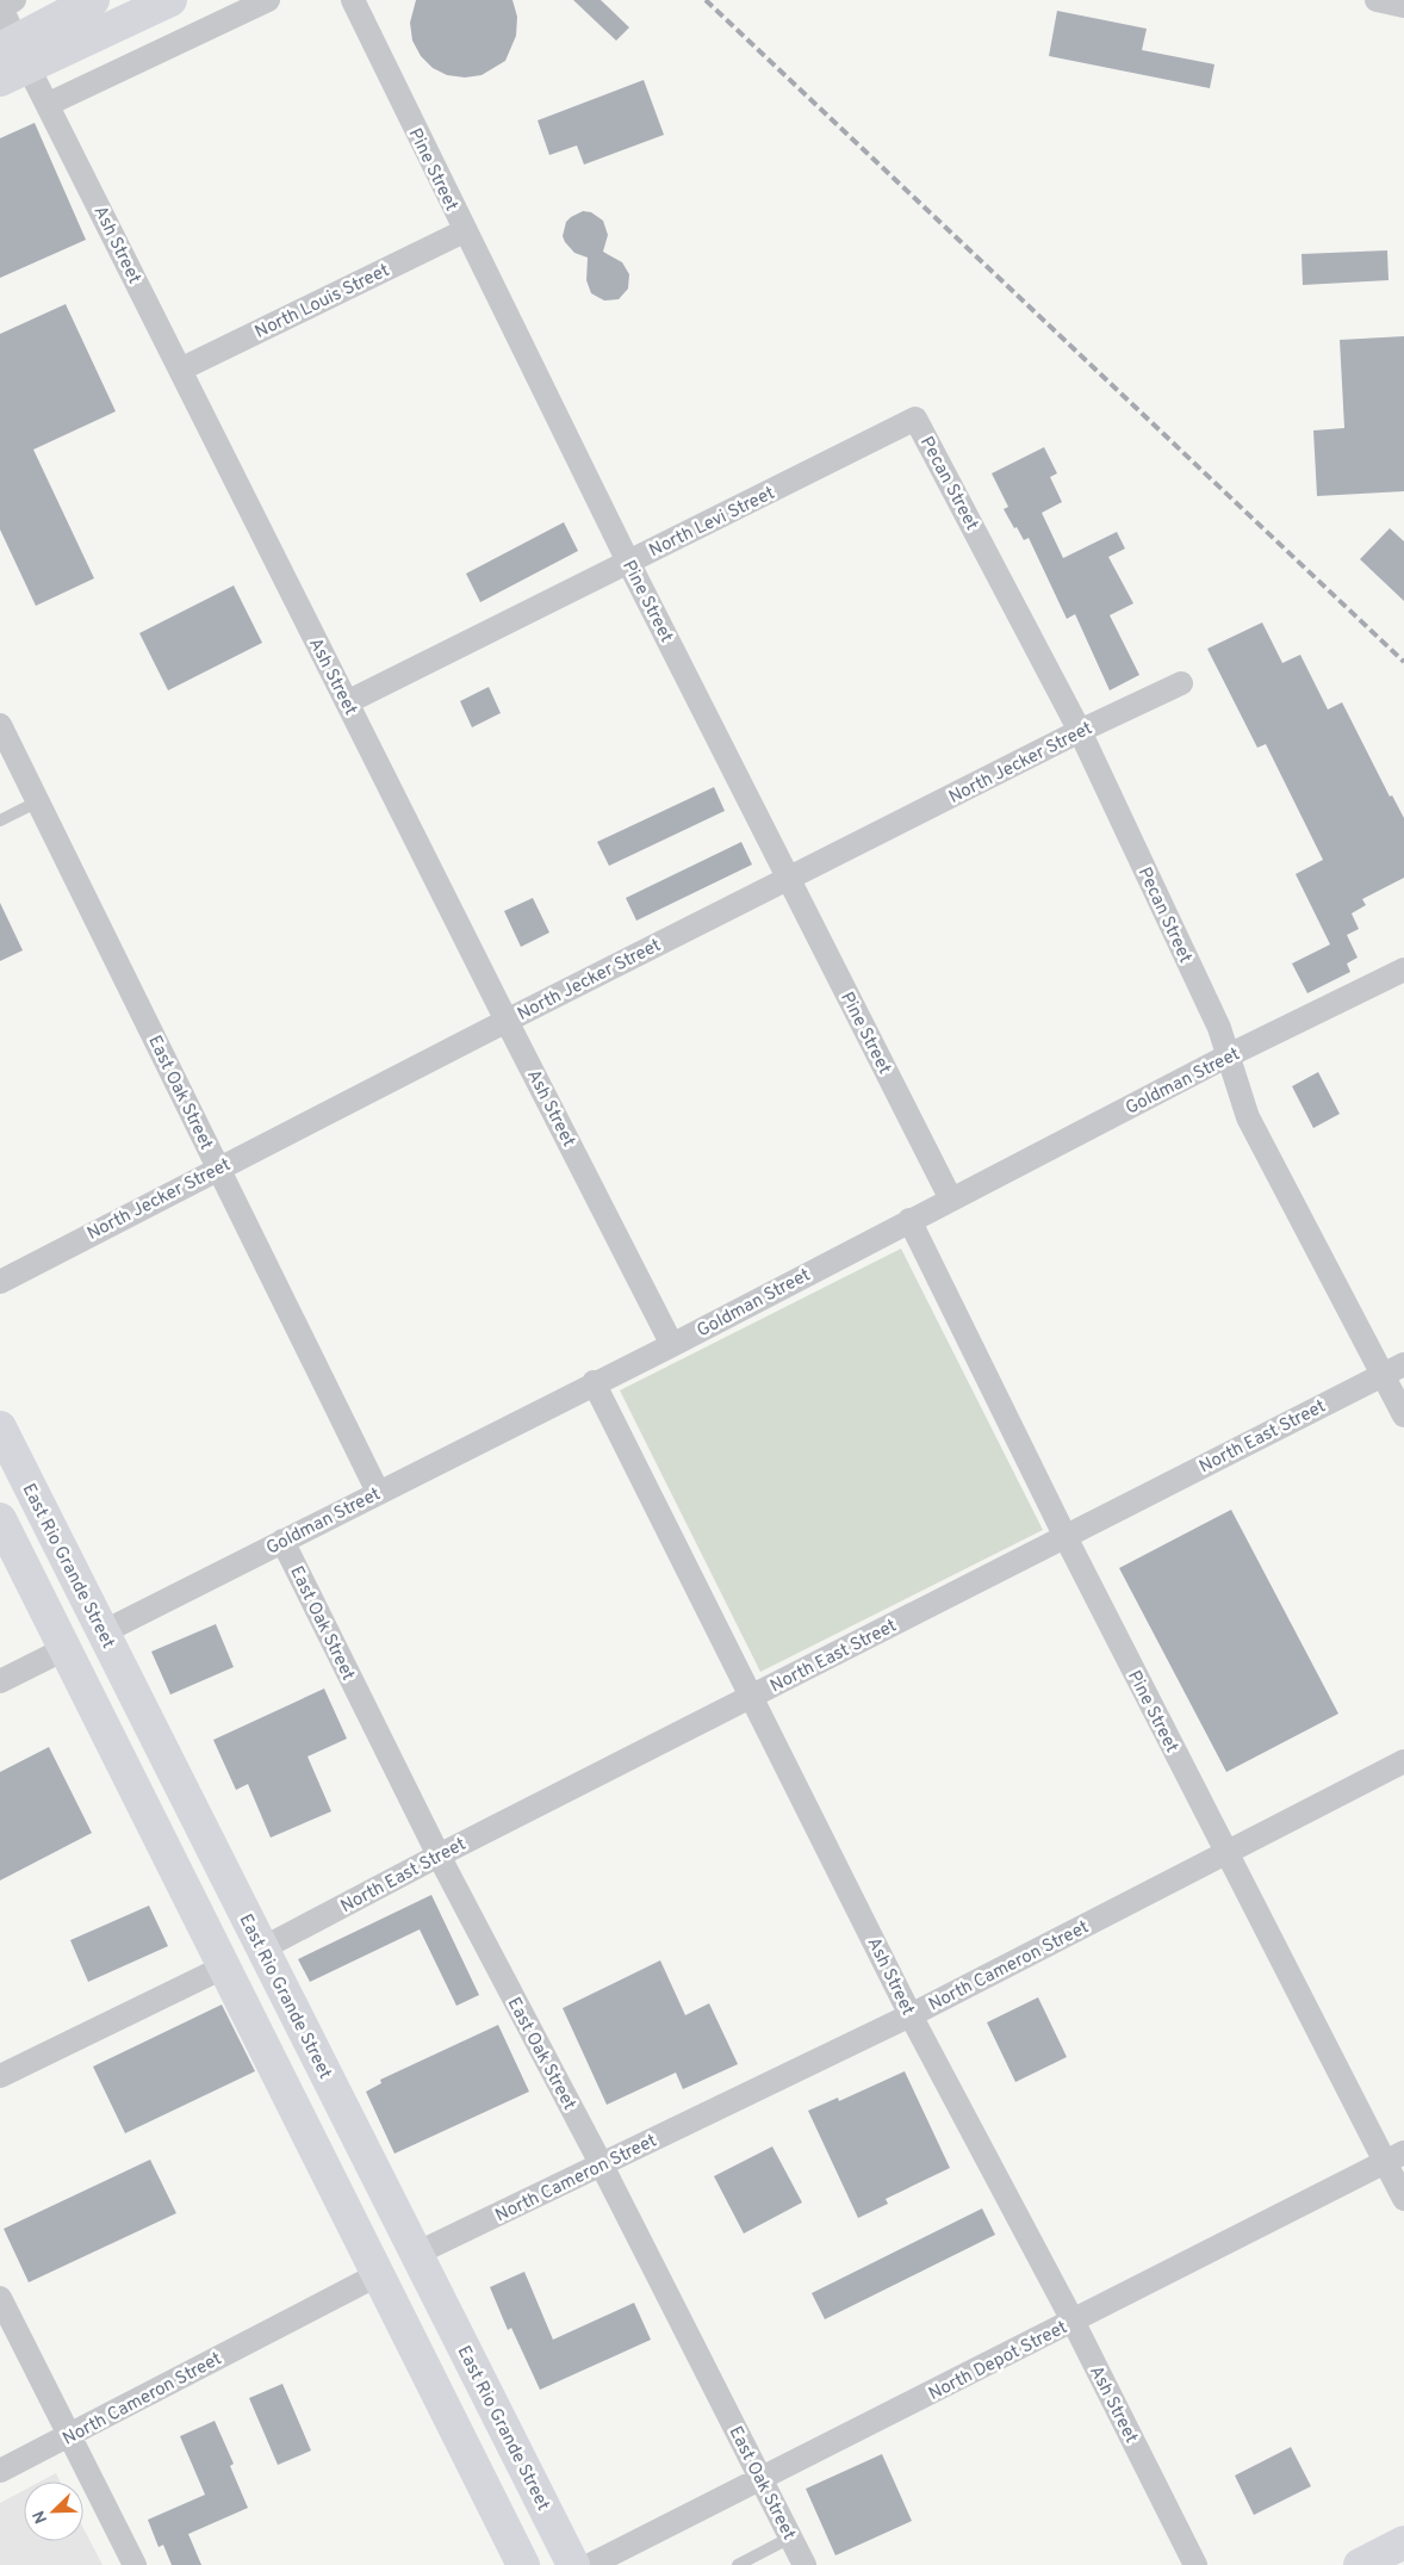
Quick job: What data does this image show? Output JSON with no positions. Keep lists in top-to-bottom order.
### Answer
{
  "streets": {
    "main road": ["East Rio Grande Street"],
    "street": [
      "Pine Street",
      "Ash Street",
      "North Louis Street",
      "Pecan Street",
      "North Levi Street",
      "North Jecker Street",
      "Goldman Street",
      "East Oak Street",
      "North East Street",
      "North Cameron Street",
      "North Depot Street"
    ]
  },
  "crossings": [
    ["Pine Street", "North Louis Street"],
    ["Pine Street", "North Levi Street"],
    ["Pine Street", "North Jecker Street"],
    ["Pine Street", "Goldman Street"],
    ["Pine Street", "North East Street"],
    ["Pine Street", "North Cameron Street"],
    ["Pine Street", "North Depot Street"],
    ["Ash Street", "North Louis Street"],
    ["Ash Street", "North Levi Street"],
    ["Ash Street", "North Jecker Street"],
    ["Ash Street", "Goldman Street"],
    ["Ash Street", "North East Street"],
    ["Ash Street", "North Cameron Street"],
    ["Ash Street", "North Depot Street"],
    ["Pecan Street", "North Levi Street"],
    ["Pecan Street", "North Jecker Street"],
    ["Pecan Street", "Goldman Street"],
    ["Pecan Street", "North East Street"],
    ["North Jecker Street", "East Oak Street"],
    ["Goldman Street", "East Oak Street"],
    ["Goldman Street", "East Rio Grande Street"],
    ["East Oak Street", "North East Street"],
    ["East Oak Street", "North Cameron Street"],
    ["East Oak Street", "North Depot Street"],
    ["North East Street", "East Rio Grande Street"],
    ["East Rio Grande Street", "North Cameron Street"]
  ],
  "north": "bottom left"
}
